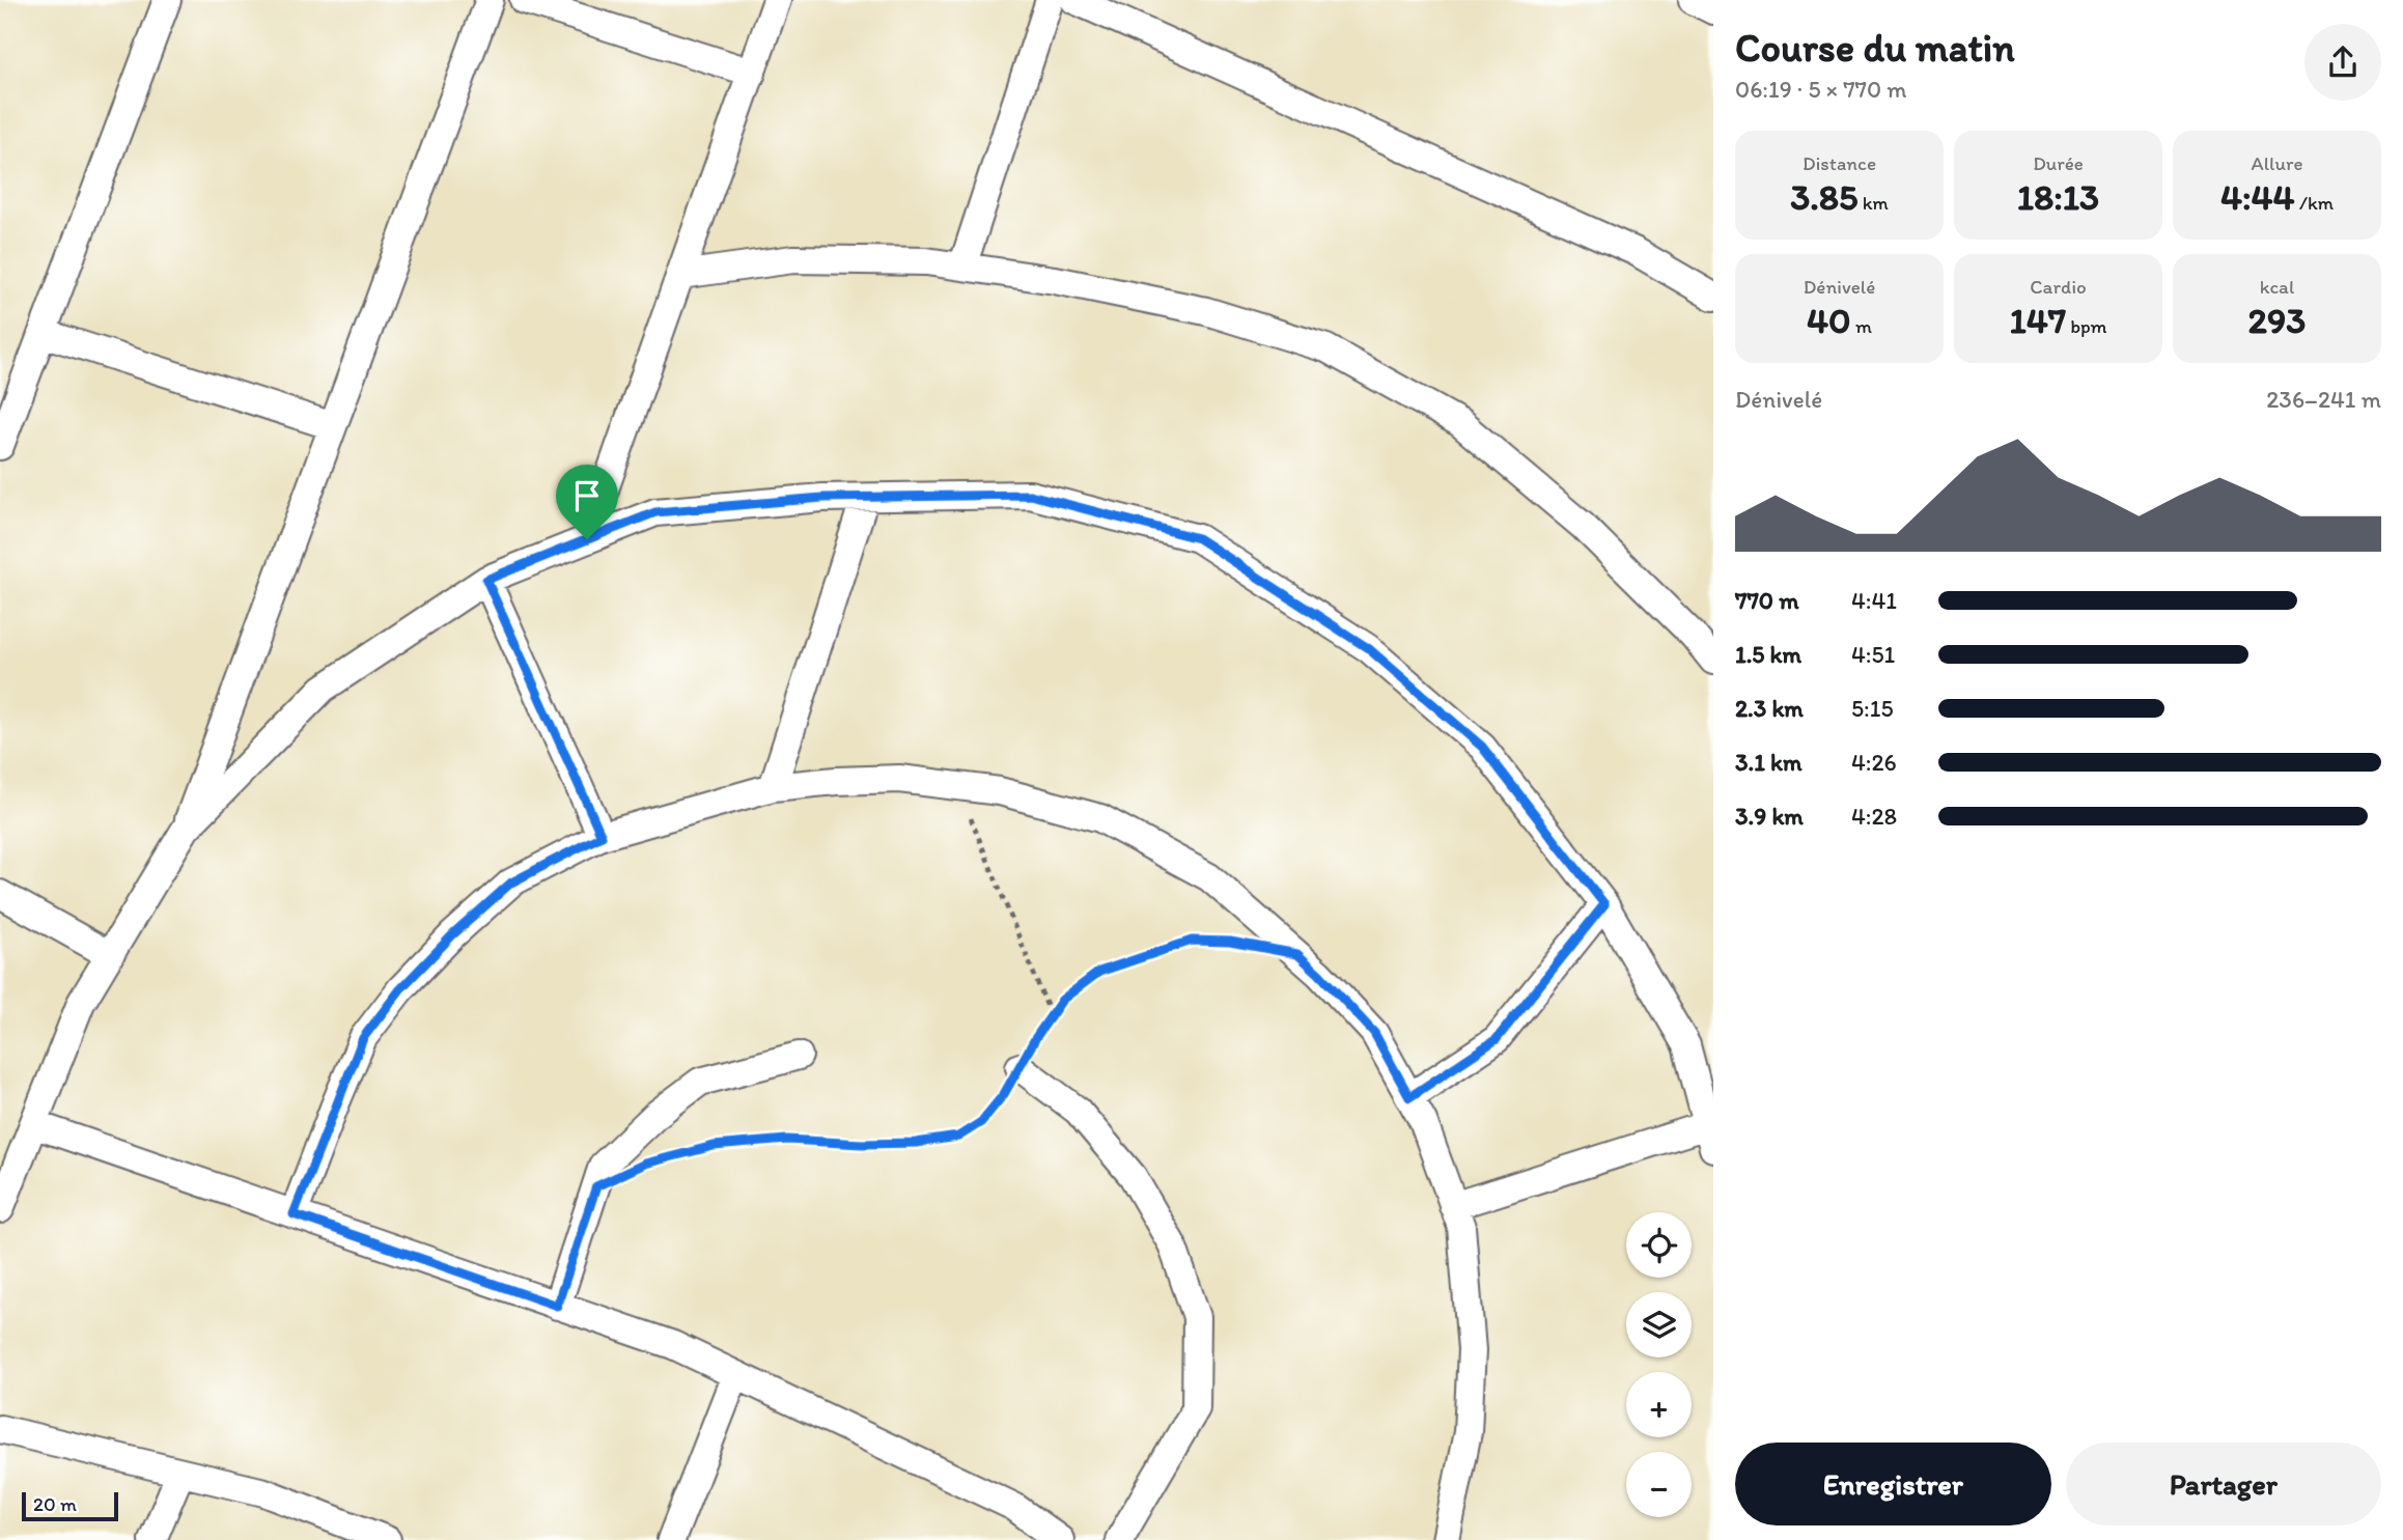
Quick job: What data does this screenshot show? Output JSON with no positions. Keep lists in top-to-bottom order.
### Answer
{
  "scale_bar": "20 m",
  "page": {
    "heading": ["Course du matin", "06:19 · 5 × 770 m"],
    "stats": [
      ["Distance", "3.85 km"],
      ["Durée", "18:13"],
      ["Allure", "4:44 /km"],
      ["Dénivelé", "40 m"],
      ["Cardio", "147 bpm"],
      ["kcal", "293"]
    ],
    "chart": ["Dénivelé", "236–241 m"],
    "list": [
      {
        "name": "770 m",
        "note": "4:41"
      },
      {
        "name": "1.5 km",
        "note": "4:51"
      },
      {
        "name": "2.3 km",
        "note": "5:15"
      },
      {
        "name": "3.1 km",
        "note": "4:26"
      },
      {
        "name": "3.9 km",
        "note": "4:28"
      }
    ],
    "map_buttons": ["+", "−"],
    "buttons": ["Enregistrer", "Partager"],
    "scale": "20 m"
  }
}
